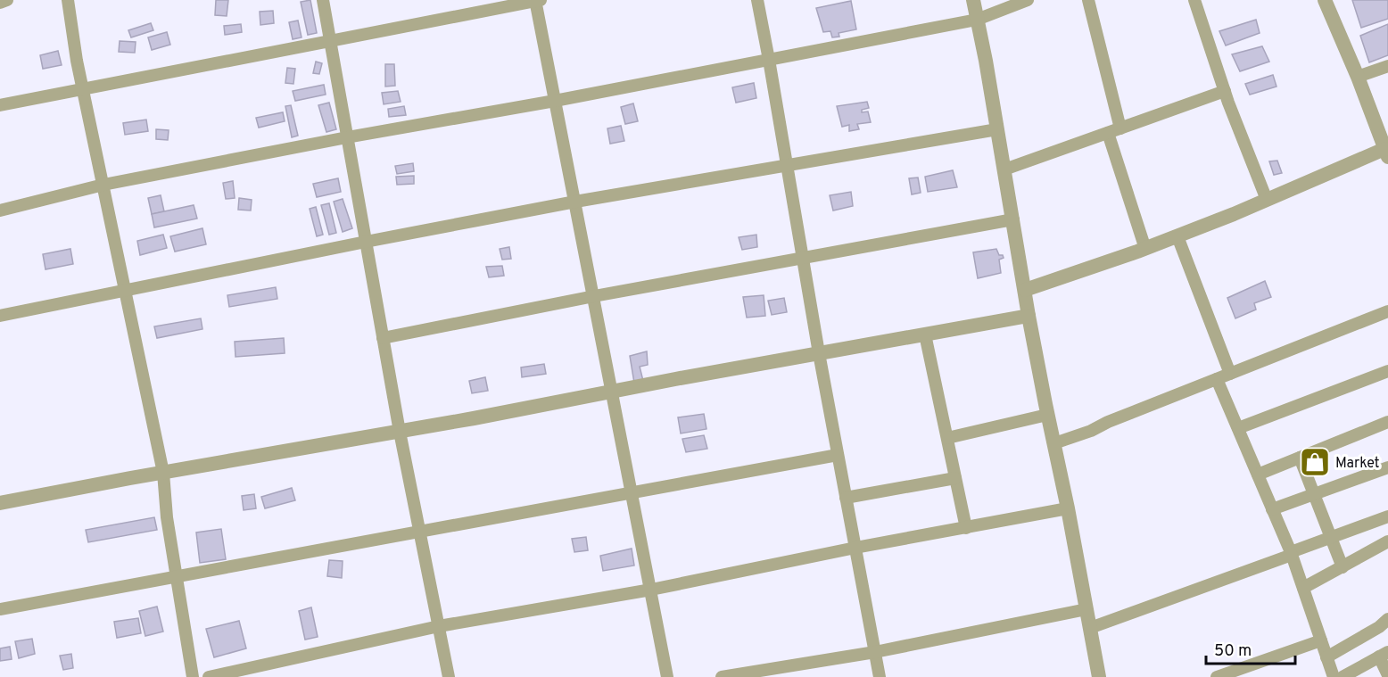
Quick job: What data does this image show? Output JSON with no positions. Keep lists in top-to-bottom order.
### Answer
{
  "places": {
    "shop": ["Market"]
  },
  "scale_bar": "50 m"
}
